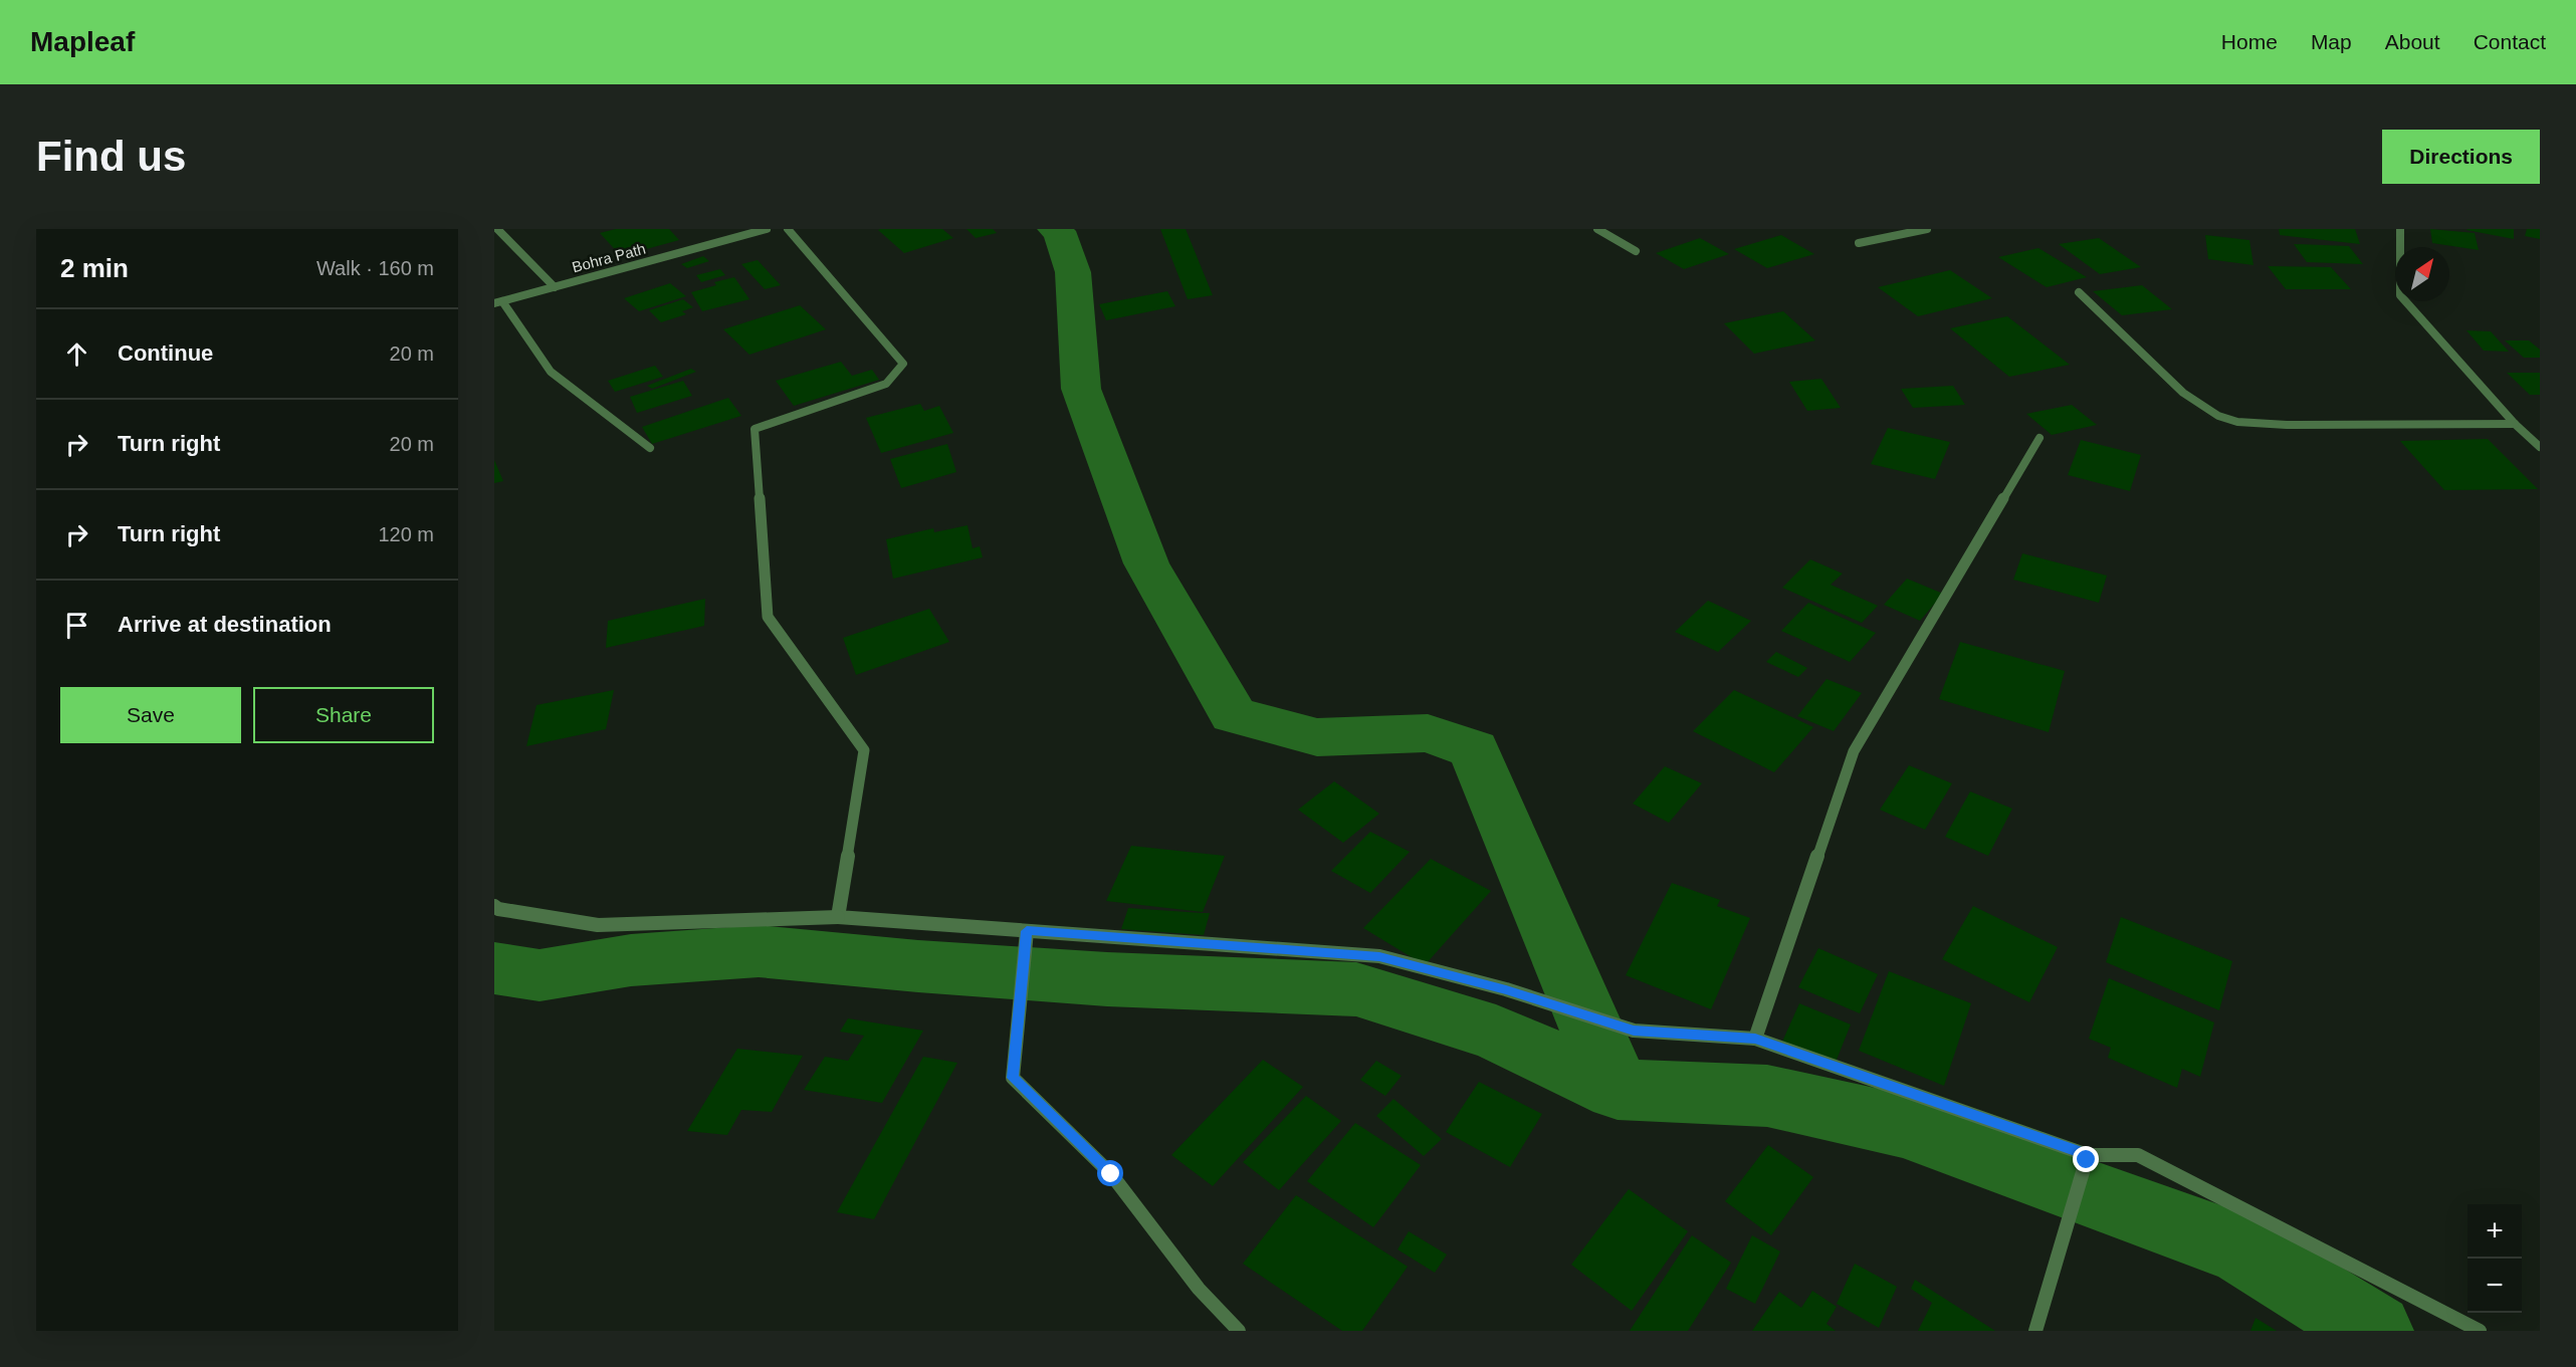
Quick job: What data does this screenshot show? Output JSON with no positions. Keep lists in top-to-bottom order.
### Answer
{
  "streets": {
    "street": ["Bohra Path"]
  },
  "north": "top right",
  "page": {
    "header": "Mapleaf",
    "nav": [
      "Home",
      "Map",
      "About",
      "Contact"
    ],
    "buttons": [
      "Directions",
      ["Save", "Share"]
    ],
    "title": "Find us",
    "heading": ["2 min", "Walk · 160 m"],
    "list": [
      ["Continue", "20 m"],
      ["Turn right", "20 m"],
      ["Turn right", "120 m"],
      "Arrive at destination"
    ],
    "map_buttons": ["+", "−"]
  }
}
